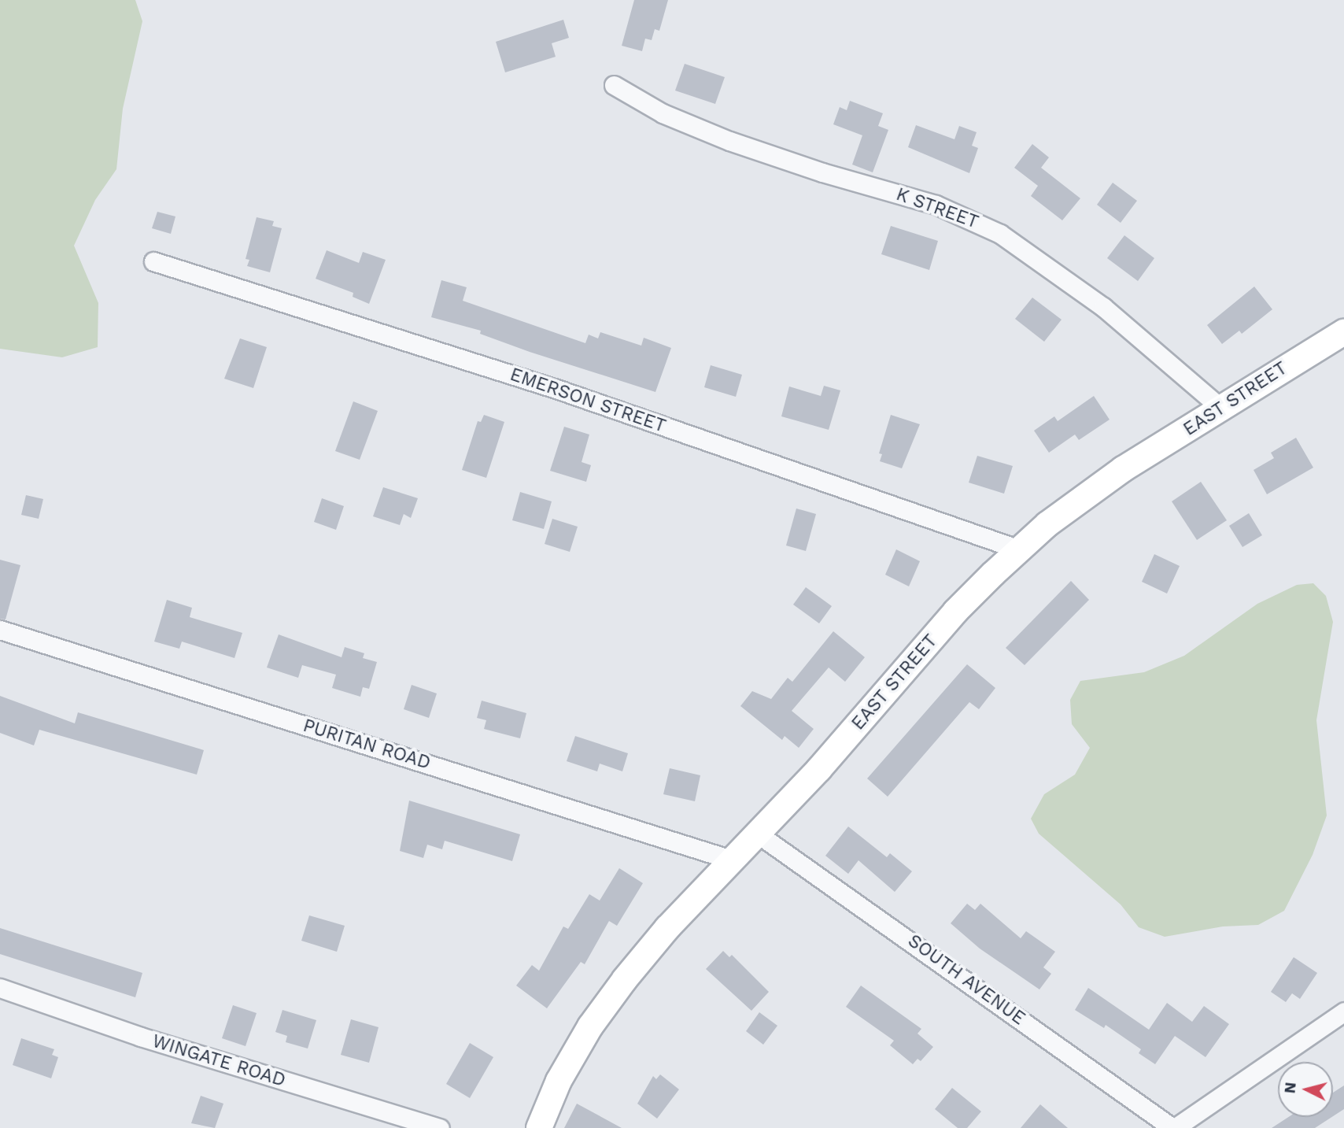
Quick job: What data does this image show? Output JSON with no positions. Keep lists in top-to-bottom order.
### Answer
{
  "streets": {
    "street": [
      "K STREET",
      "EAST STREET",
      "EMERSON STREET",
      "PURITAN ROAD",
      "SOUTH AVENUE",
      "WINGATE ROAD"
    ]
  },
  "crossings": [
    ["K STREET", "EAST STREET"],
    ["EAST STREET", "EMERSON STREET"],
    ["EAST STREET", "PURITAN ROAD"],
    ["EAST STREET", "SOUTH AVENUE"]
  ],
  "north": "left"
}
